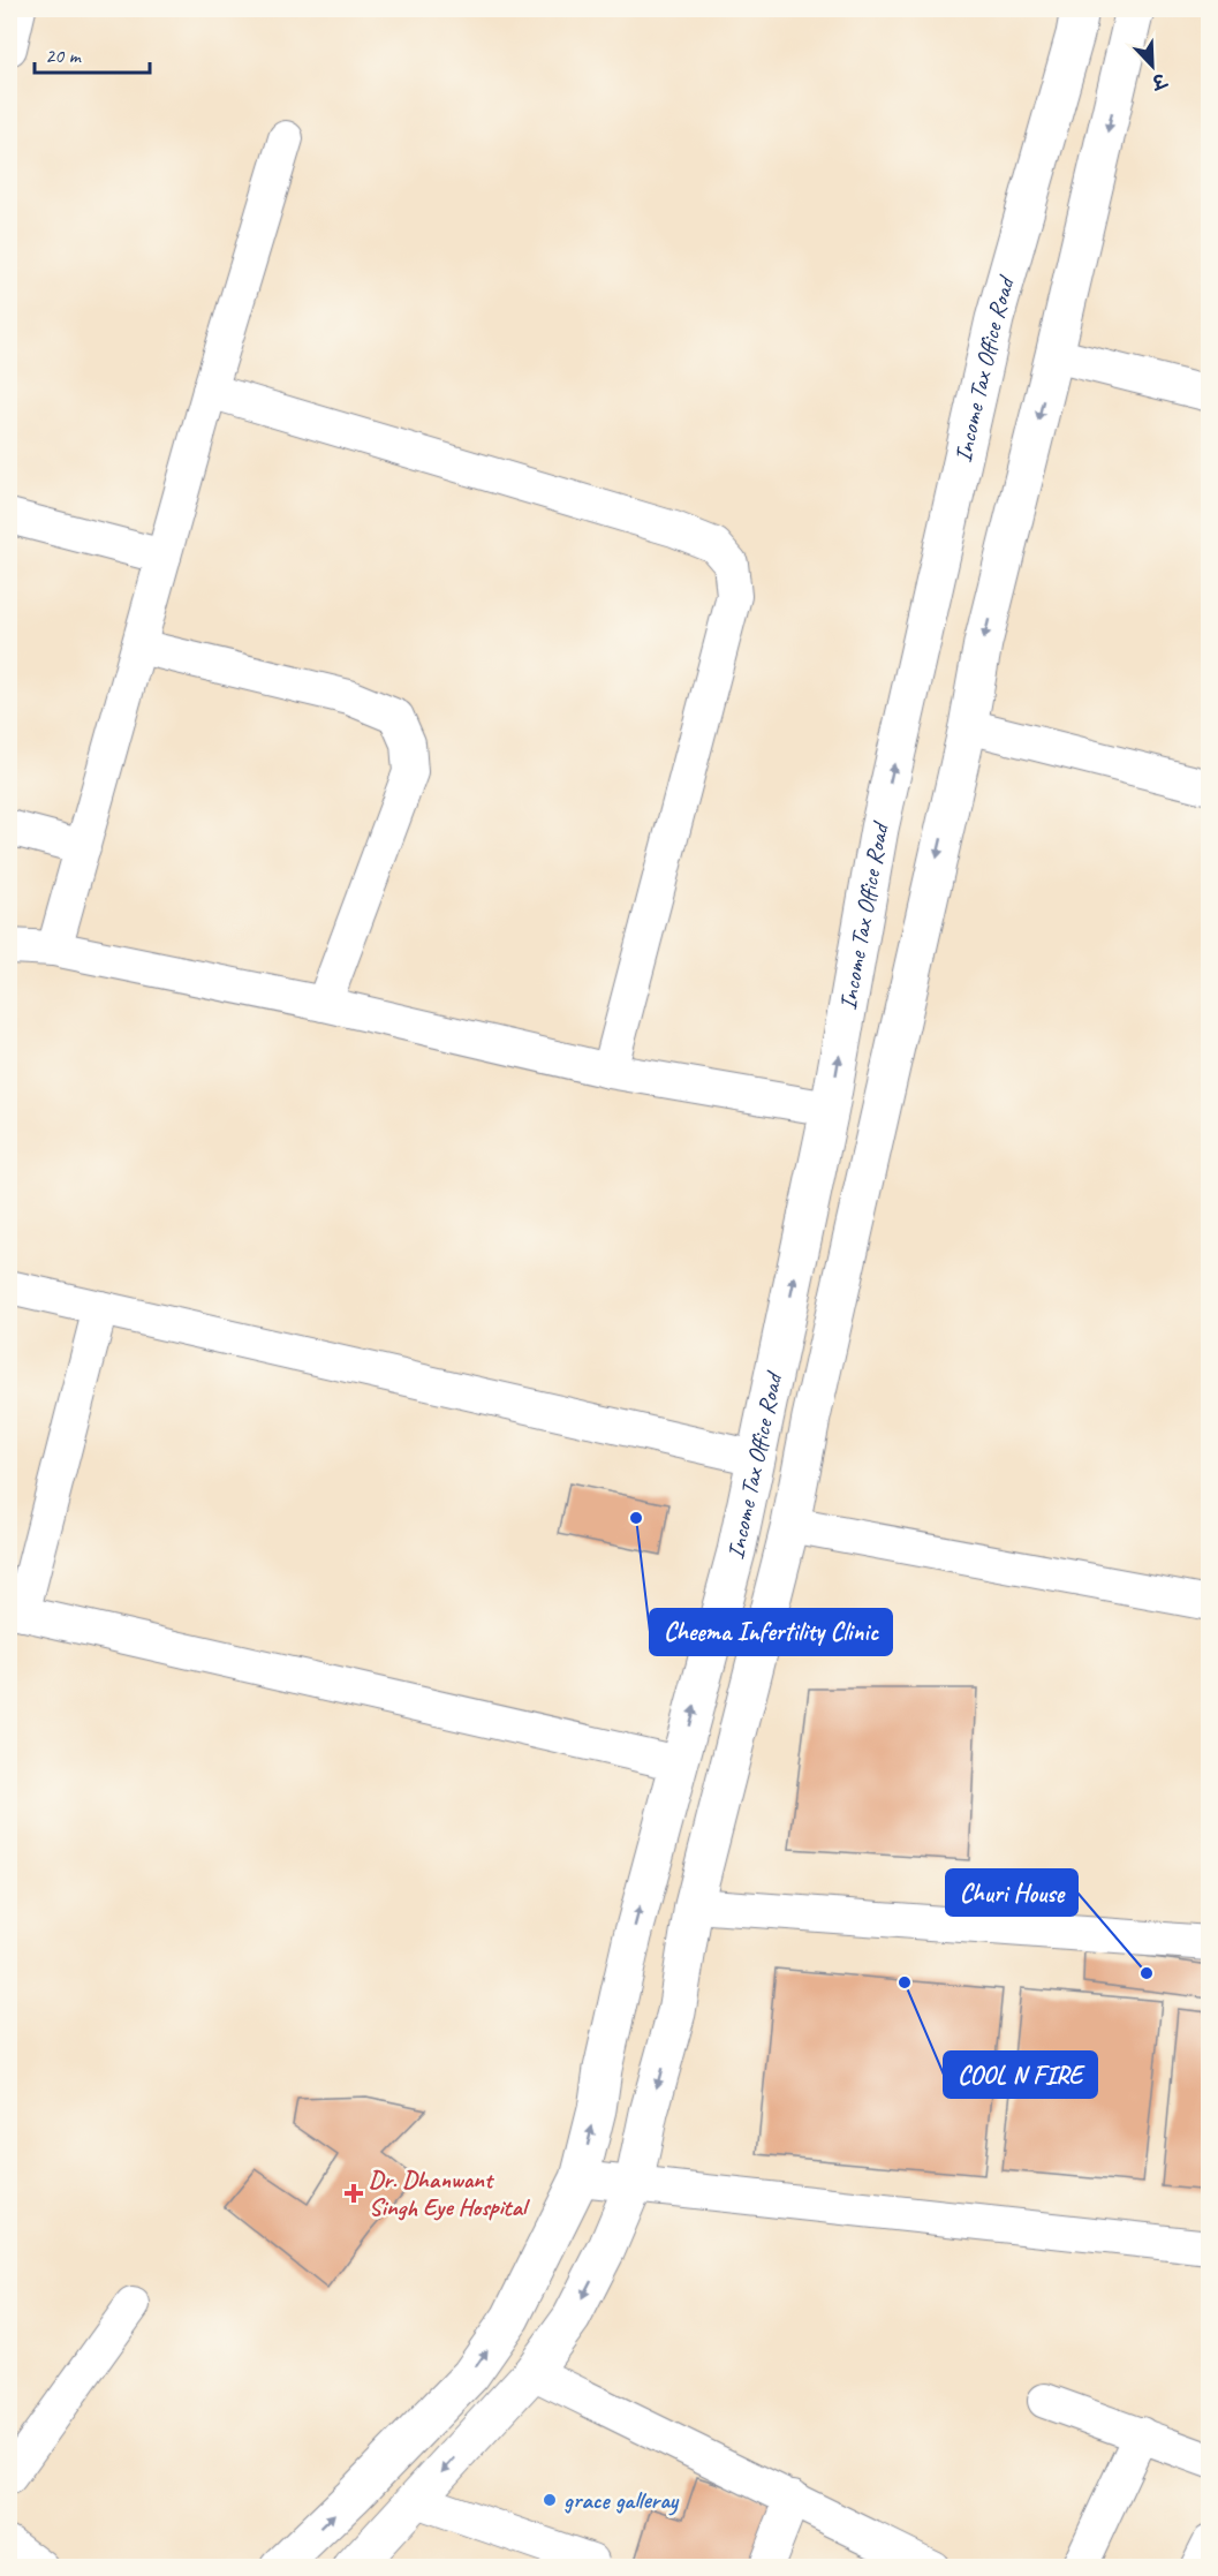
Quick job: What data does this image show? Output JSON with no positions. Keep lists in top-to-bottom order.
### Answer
{
  "streets": {
    "main road": ["Income Tax Office Road"]
  },
  "places": {
    "other": [
      "Cheema Infertility Clinic",
      "Churi House",
      "COOL N FIRE",
      "grace galleray"
    ],
    "health": ["Dr. Dhanwant Singh Eye Hospital"]
  },
  "scale_bar": "20 m",
  "north": "bottom right"
}
